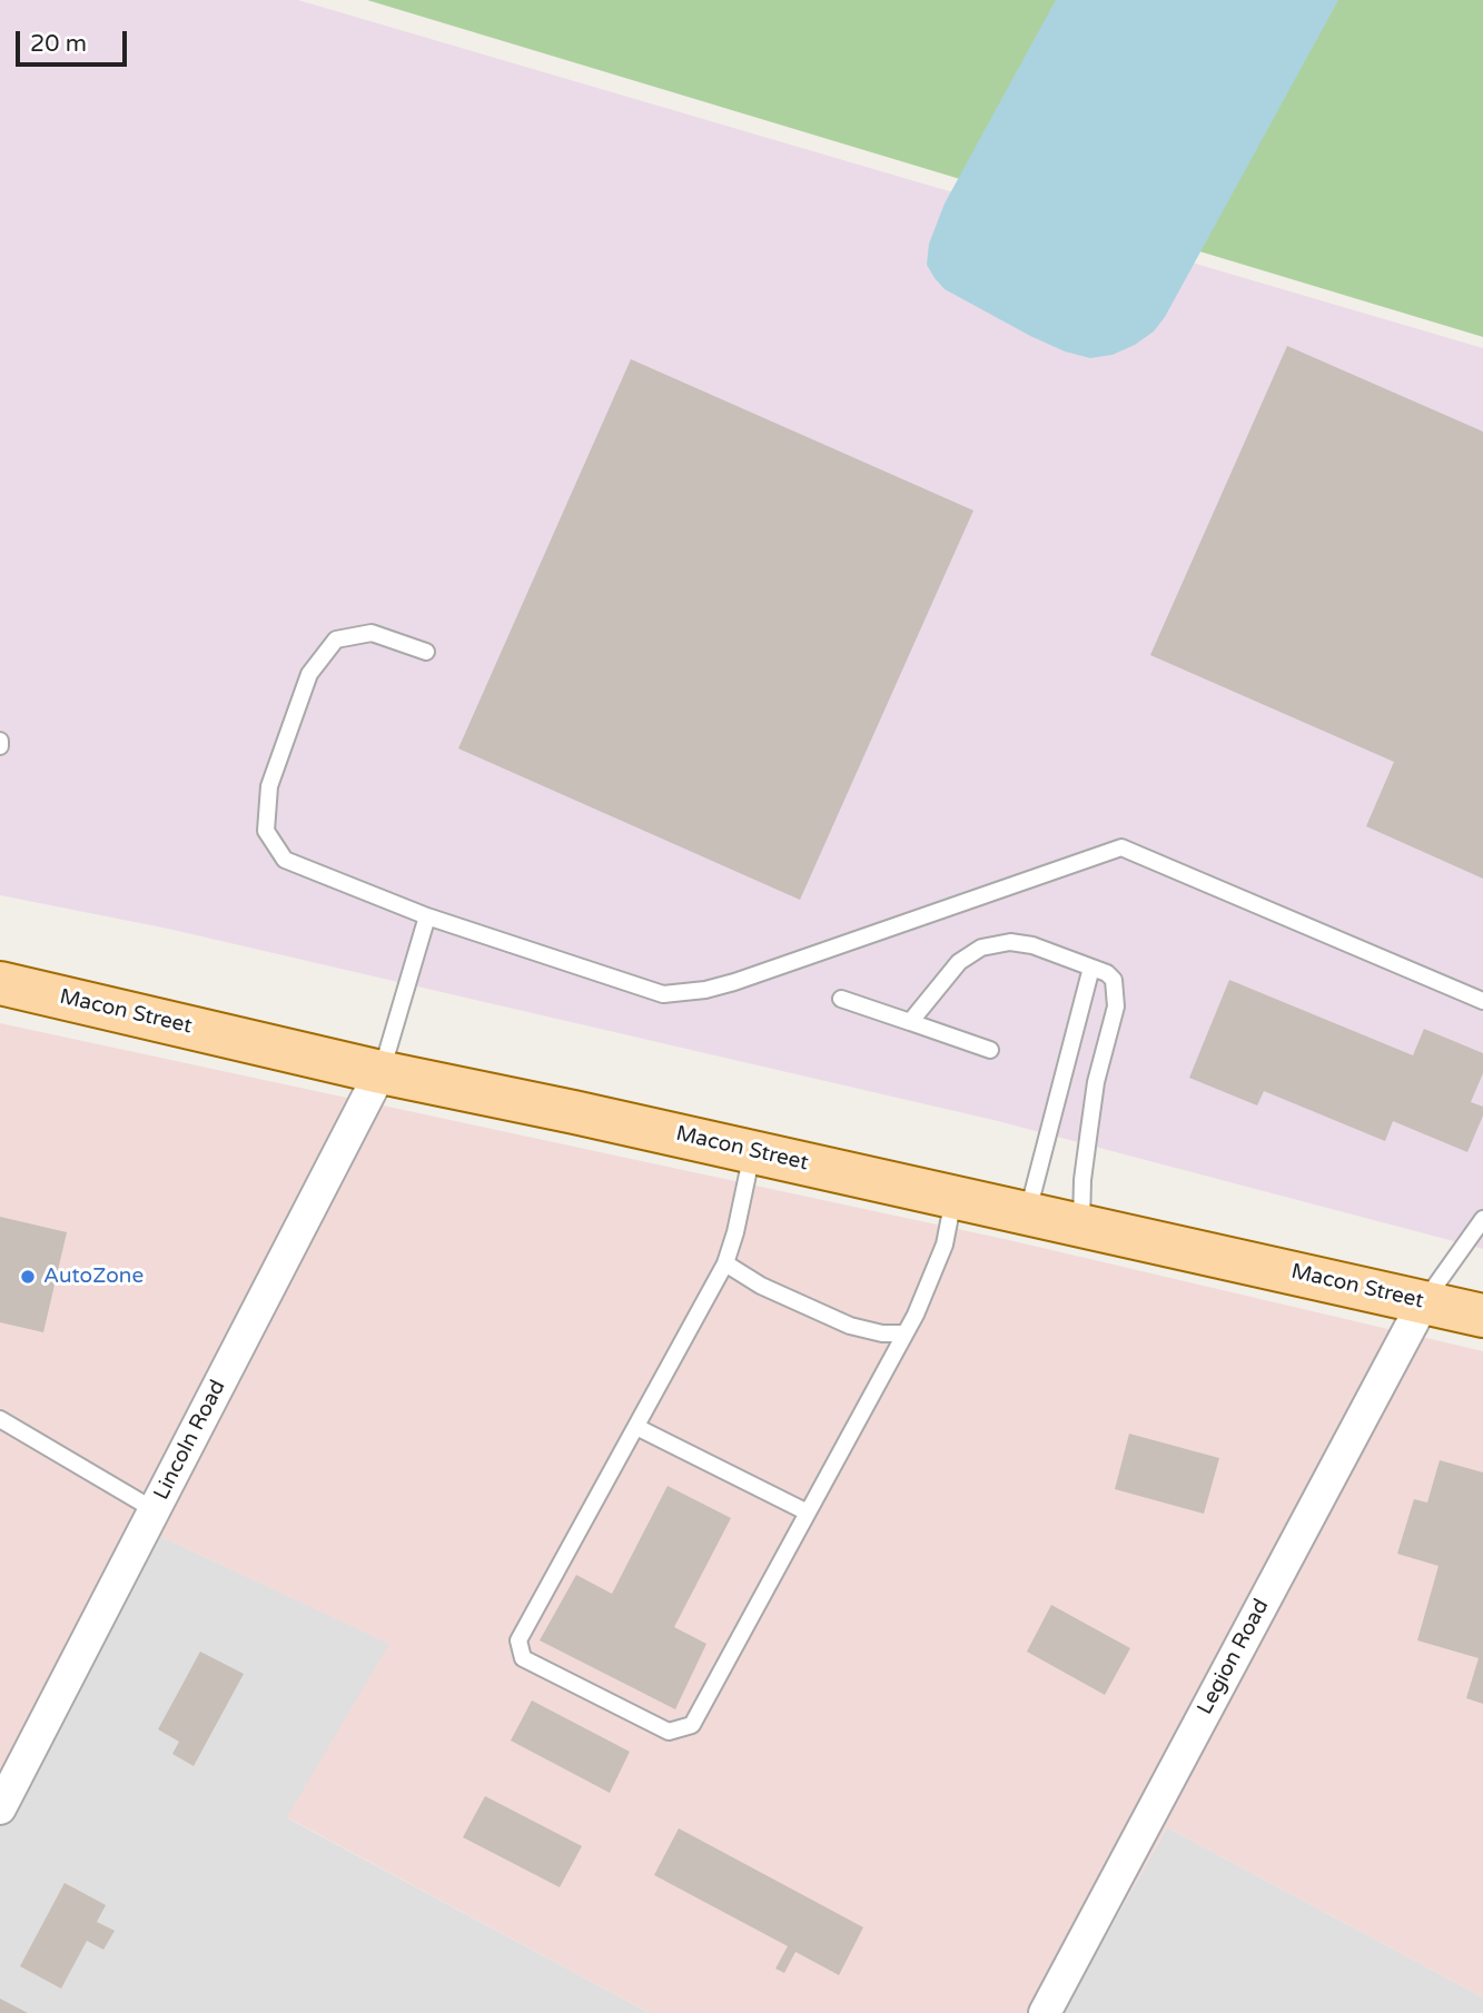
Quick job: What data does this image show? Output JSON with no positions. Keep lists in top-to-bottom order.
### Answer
{
  "streets": {
    "main road": ["Macon Street"],
    "street": ["Lincoln Road", "Legion Road"]
  },
  "crossings": [
    ["Macon Street", "Lincoln Road"],
    ["Macon Street", "Legion Road"]
  ],
  "places": ["AutoZone"],
  "scale_bar": "20 m"
}
